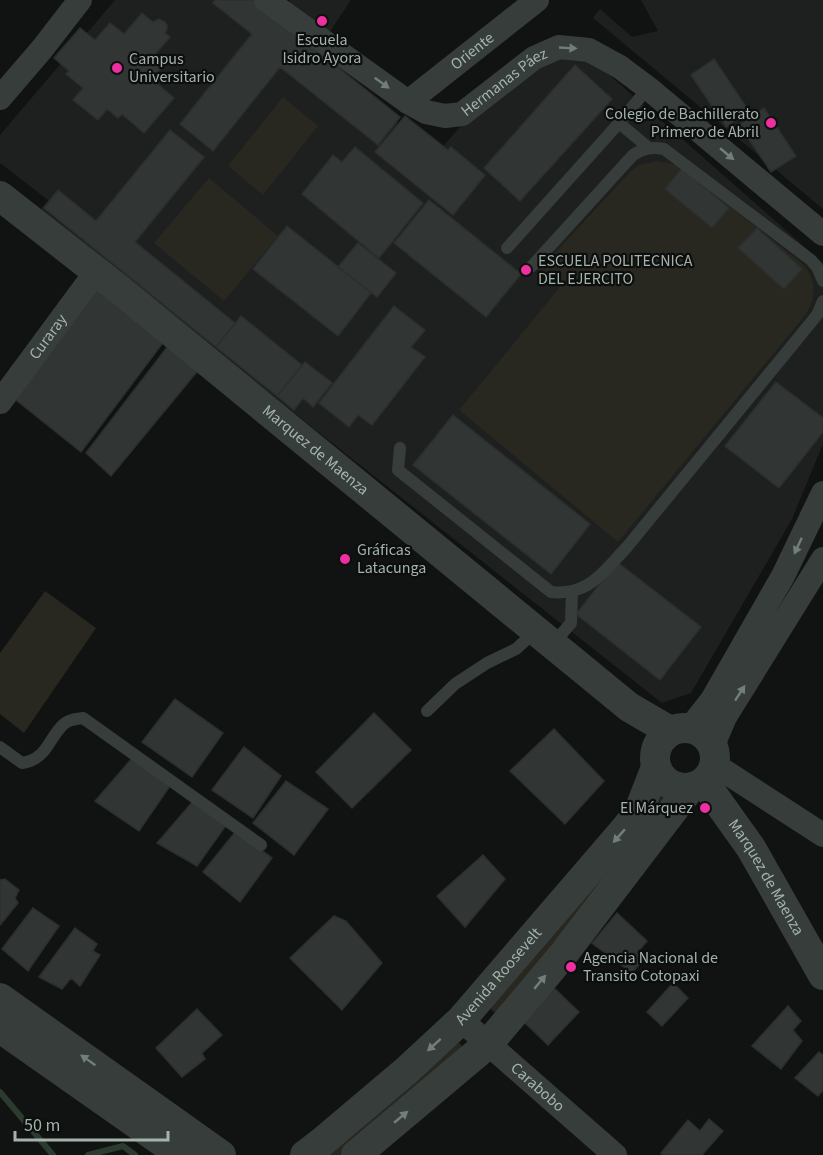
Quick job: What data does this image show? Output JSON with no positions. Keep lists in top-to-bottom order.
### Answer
{
  "streets": {
    "street": [
      "Oriente",
      "Hermanas Páez",
      "Curaray",
      "Marquez de Maenza",
      "Avenida Roosevelt",
      "Carabobo"
    ]
  },
  "crossings": [
    ["Oriente", "Hermanas Páez"],
    ["Curaray", "Marquez de Maenza"],
    ["Marquez de Maenza", "Avenida Roosevelt"],
    ["Avenida Roosevelt", "Carabobo"]
  ],
  "one_way": ["Hermanas Páez"],
  "places": [
    "Escuela Isidro Ayora",
    "Campus Universitario",
    "Colegio de Bachillerato Primero de Abril",
    "ESCUELA POLITECNICA DEL EJERCITO",
    "Gráficas Latacunga",
    "El Márquez",
    "Agencia Nacional de Transito Cotopaxi"
  ],
  "scale_bar": "50 m"
}
